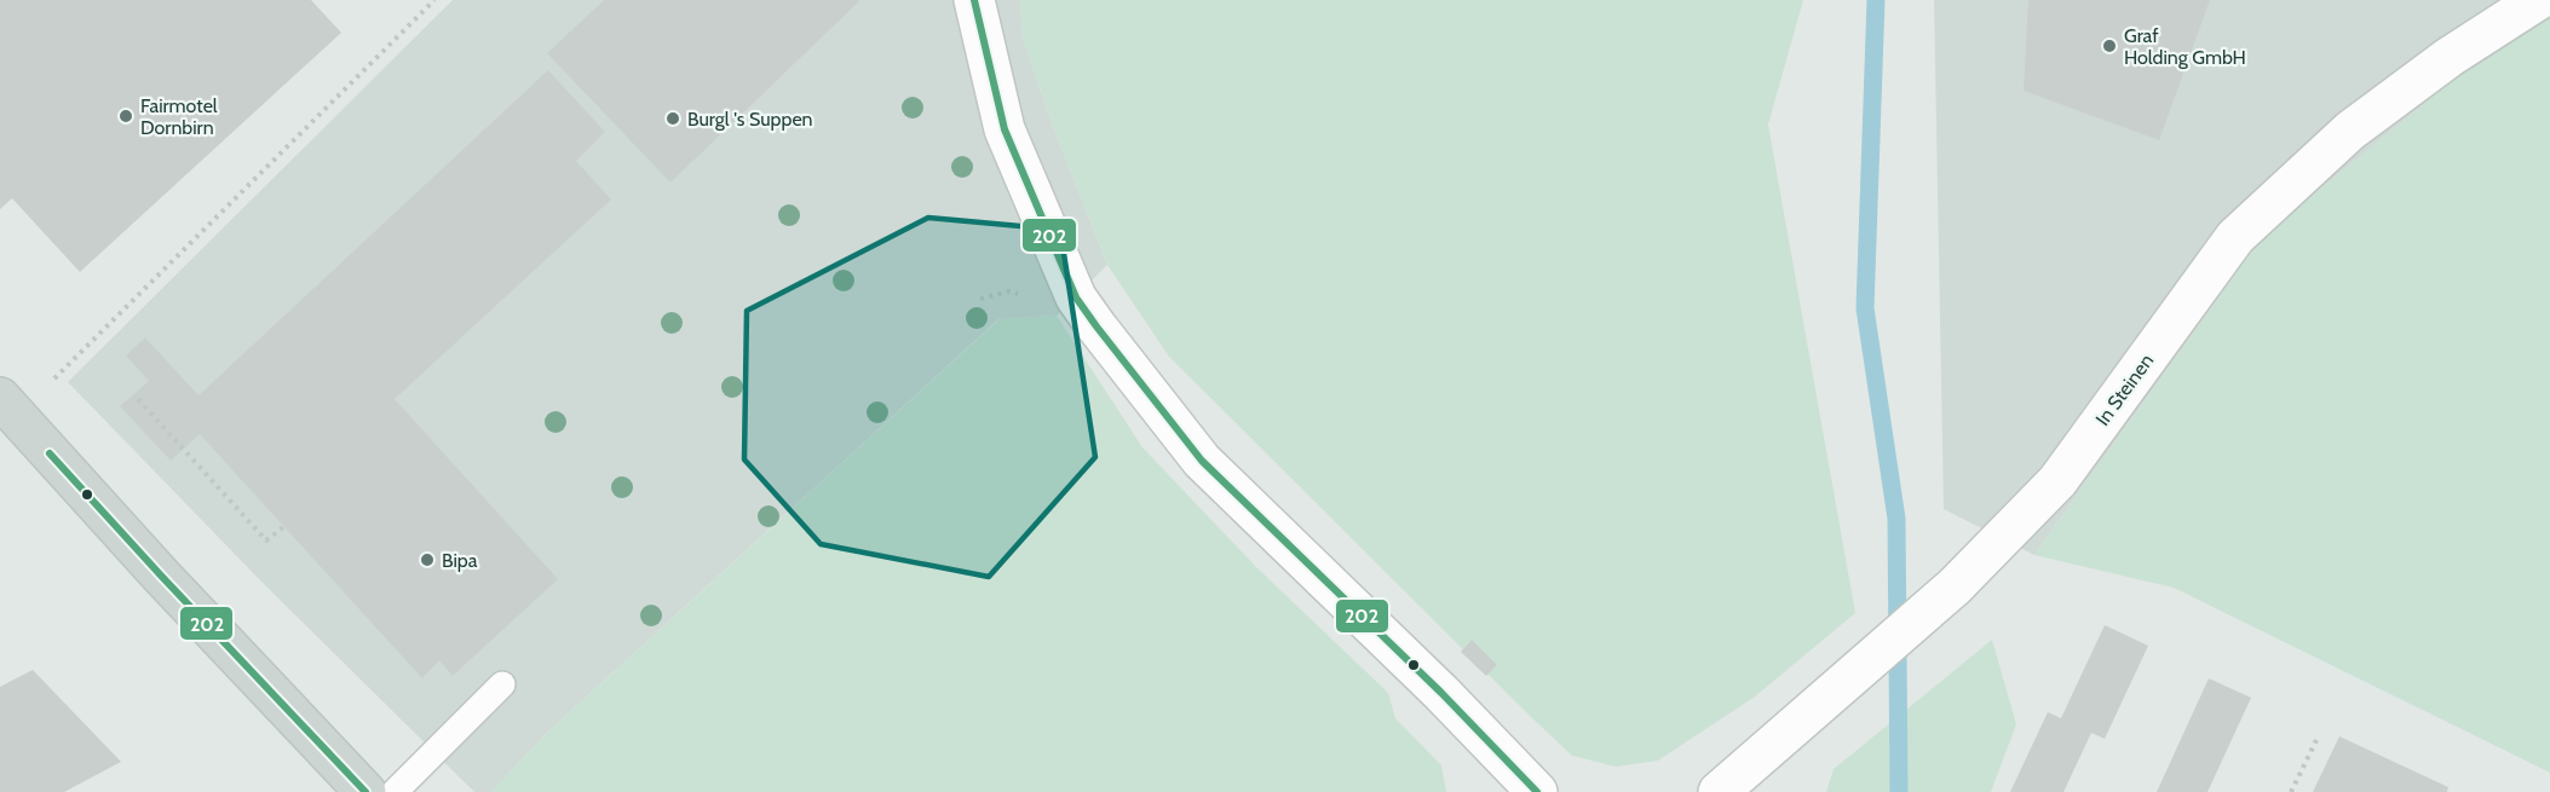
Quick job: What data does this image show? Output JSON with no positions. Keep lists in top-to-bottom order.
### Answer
{
  "streets": {
    "street": ["In Steinen"]
  },
  "places": [
    "Graf Holding GmbH",
    "Fairmotel Dornbirn",
    "Burgl 's Suppen",
    "Bipa"
  ],
  "lines": ["transit line 202"]
}
